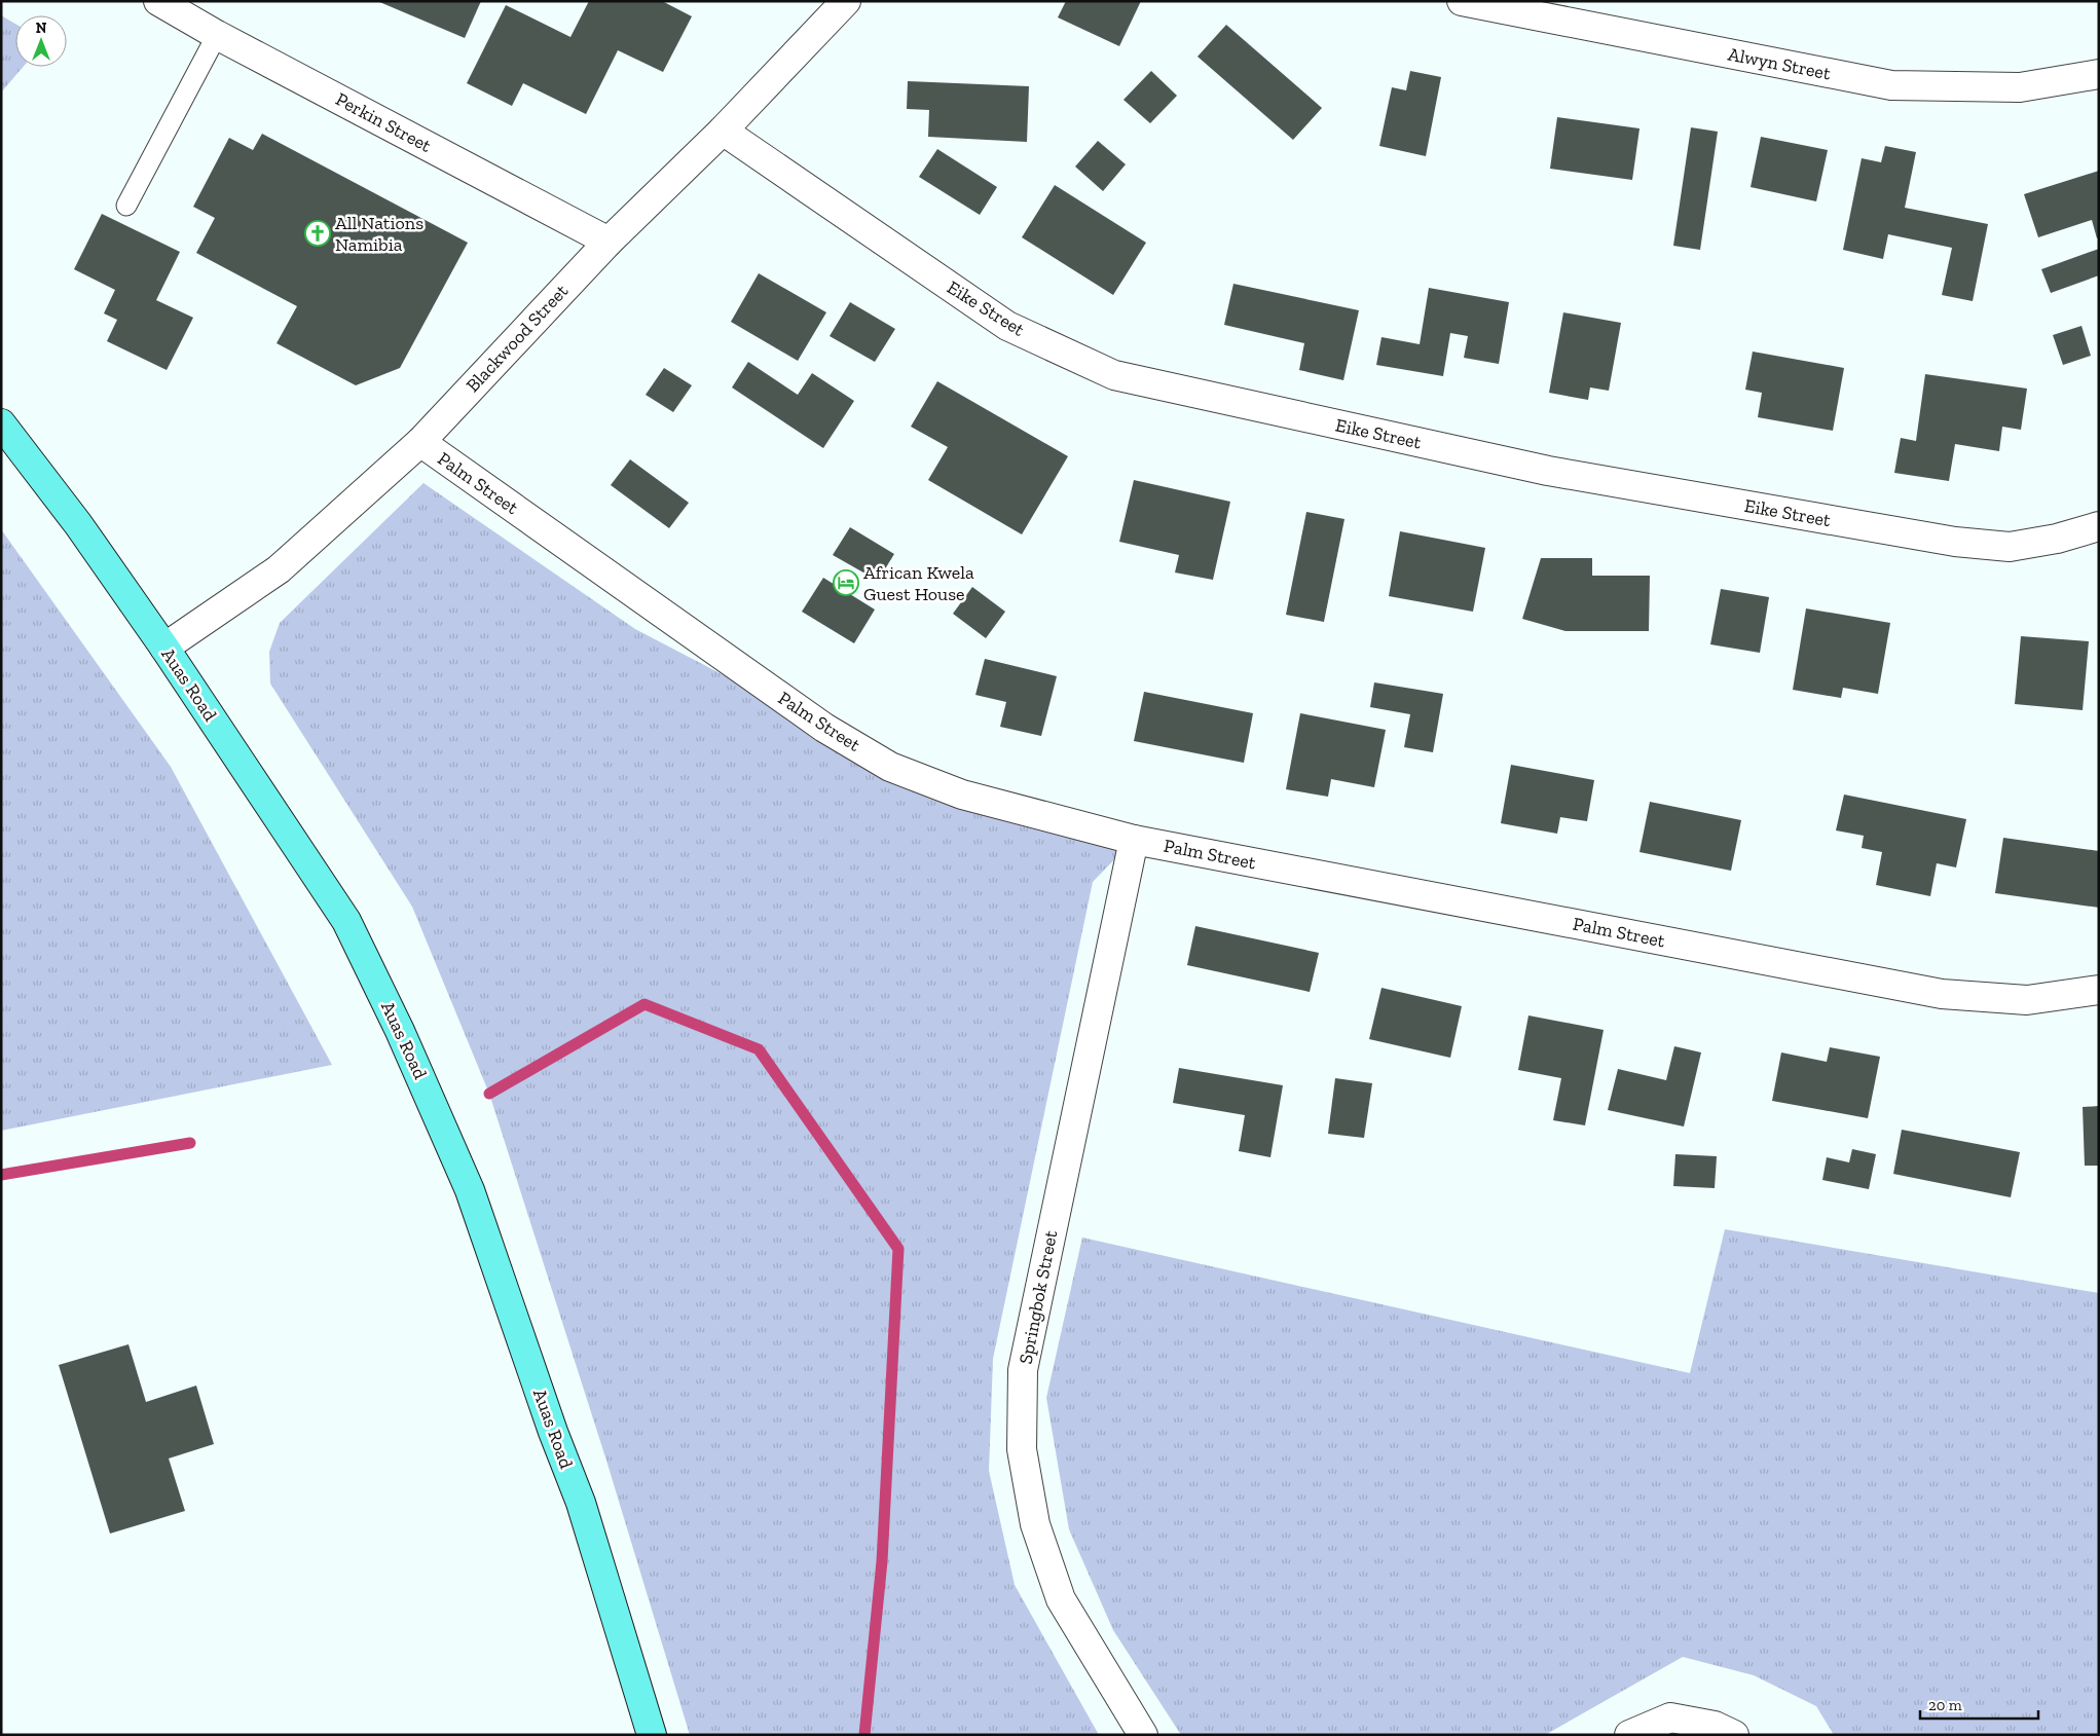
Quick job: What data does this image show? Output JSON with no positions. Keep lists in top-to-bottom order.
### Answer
{
  "streets": {
    "main road": ["Auas Road"],
    "street": [
      "Alwyn Street",
      "Perkin Street",
      "Eike Street",
      "Blackwood Street",
      "Palm Street",
      "Springbok Street"
    ]
  },
  "crossings": [
    ["Perkin Street", "Blackwood Street"],
    ["Eike Street", "Blackwood Street"],
    ["Blackwood Street", "Palm Street"],
    ["Blackwood Street", "Auas Road"],
    ["Palm Street", "Springbok Street"]
  ],
  "places": {
    "church": ["All Nations Namibia"],
    "hotel": ["African Kwela Guest House"]
  },
  "scale_bar": "20 m",
  "north": "top"
}
